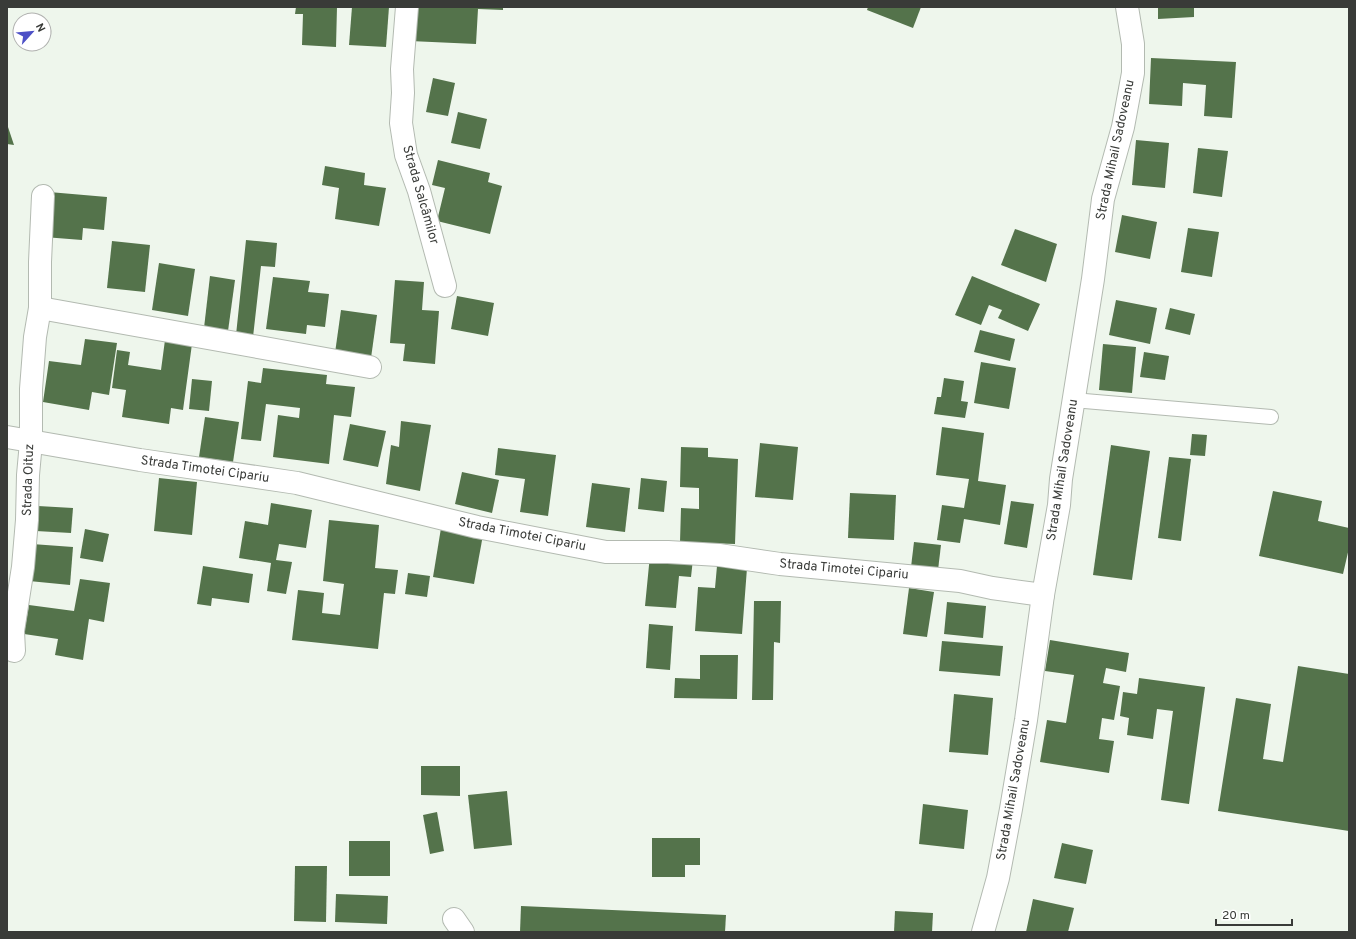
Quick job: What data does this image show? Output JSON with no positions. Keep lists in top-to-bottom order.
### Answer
{
  "streets": {
    "street": [
      "Strada Mihail Sadoveanu",
      "Strada Salcâmilor",
      "Strada Timotei Cipariu",
      "Strada Oituz"
    ]
  },
  "crossings": [
    ["Strada Mihail Sadoveanu", "Strada Timotei Cipariu"],
    ["Strada Timotei Cipariu", "Strada Oituz"]
  ],
  "scale_bar": "20 m",
  "north": "top right"
}
